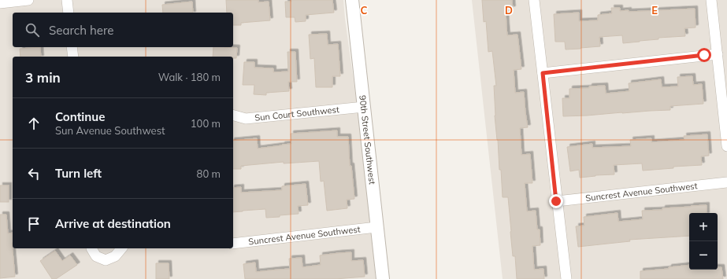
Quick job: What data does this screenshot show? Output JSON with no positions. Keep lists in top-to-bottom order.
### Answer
{
  "streets": {
    "street": ["Sun Court Southwest", "90th Street Southwest", "Suncrest Avenue Southwest"]
  },
  "crossings": [
    ["Sun Court Southwest", "90th Street Southwest"],
    ["90th Street Southwest", "Suncrest Avenue Southwest"]
  ],
  "page": {
    "search": "Search here",
    "heading": ["3 min", "Walk · 180 m"],
    "list": [
      ["Continue", "Sun Avenue Southwest", "100 m"],
      ["Turn left", "80 m"],
      "Arrive at destination"
    ],
    "map_buttons": ["+", "−"]
  },
  "grid": {
    "columns": ["C", "D", "E"]
  }
}
